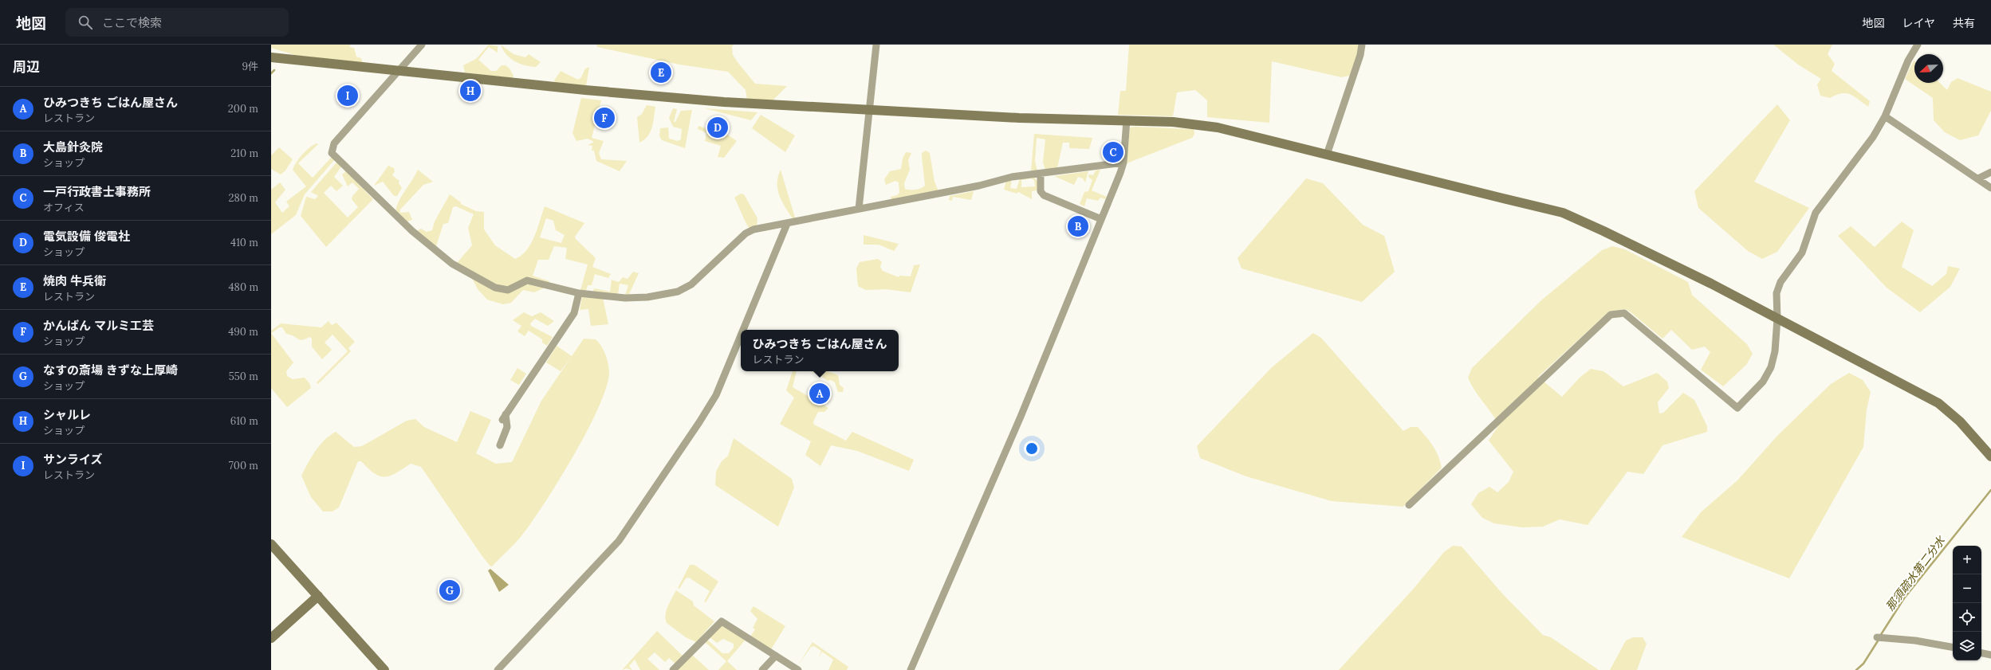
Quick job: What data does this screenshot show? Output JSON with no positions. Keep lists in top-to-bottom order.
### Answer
{
  "water": ["那須疏水第二分水"],
  "north": "bottom left",
  "page": {
    "header": "地図",
    "search": "ここで検索",
    "nav": ["地図", "レイヤ", "共有"],
    "heading": ["周辺", "9件"],
    "pins": [
      "E",
      "H",
      "I",
      "F",
      "D",
      "C",
      "B",
      "A",
      "G"
    ],
    "list": [
      {
        "mark": "A",
        "name": "ひみつきち ごはん屋さん",
        "note": "レストラン",
        "value": "200 m"
      },
      {
        "mark": "B",
        "name": "大島針灸院",
        "note": "ショップ",
        "value": "210 m"
      },
      {
        "mark": "C",
        "name": "一戸行政書士事務所",
        "note": "オフィス",
        "value": "280 m"
      },
      {
        "mark": "D",
        "name": "電気設備 俊電社",
        "note": "ショップ",
        "value": "410 m"
      },
      {
        "mark": "E",
        "name": "焼肉 牛兵衛",
        "note": "レストラン",
        "value": "480 m"
      },
      {
        "mark": "F",
        "name": "かんばん マルミ工芸",
        "note": "ショップ",
        "value": "490 m"
      },
      {
        "mark": "G",
        "name": "なすの斎場 きずな上厚崎",
        "note": "ショップ",
        "value": "550 m"
      },
      {
        "mark": "H",
        "name": "シャルレ",
        "note": "ショップ",
        "value": "610 m"
      },
      {
        "mark": "I",
        "name": "サンライズ",
        "note": "レストラン",
        "value": "700 m"
      }
    ],
    "popup": ["ひみつきち ごはん屋さん", "レストラン"],
    "map_buttons": ["+", "−"]
  }
}
